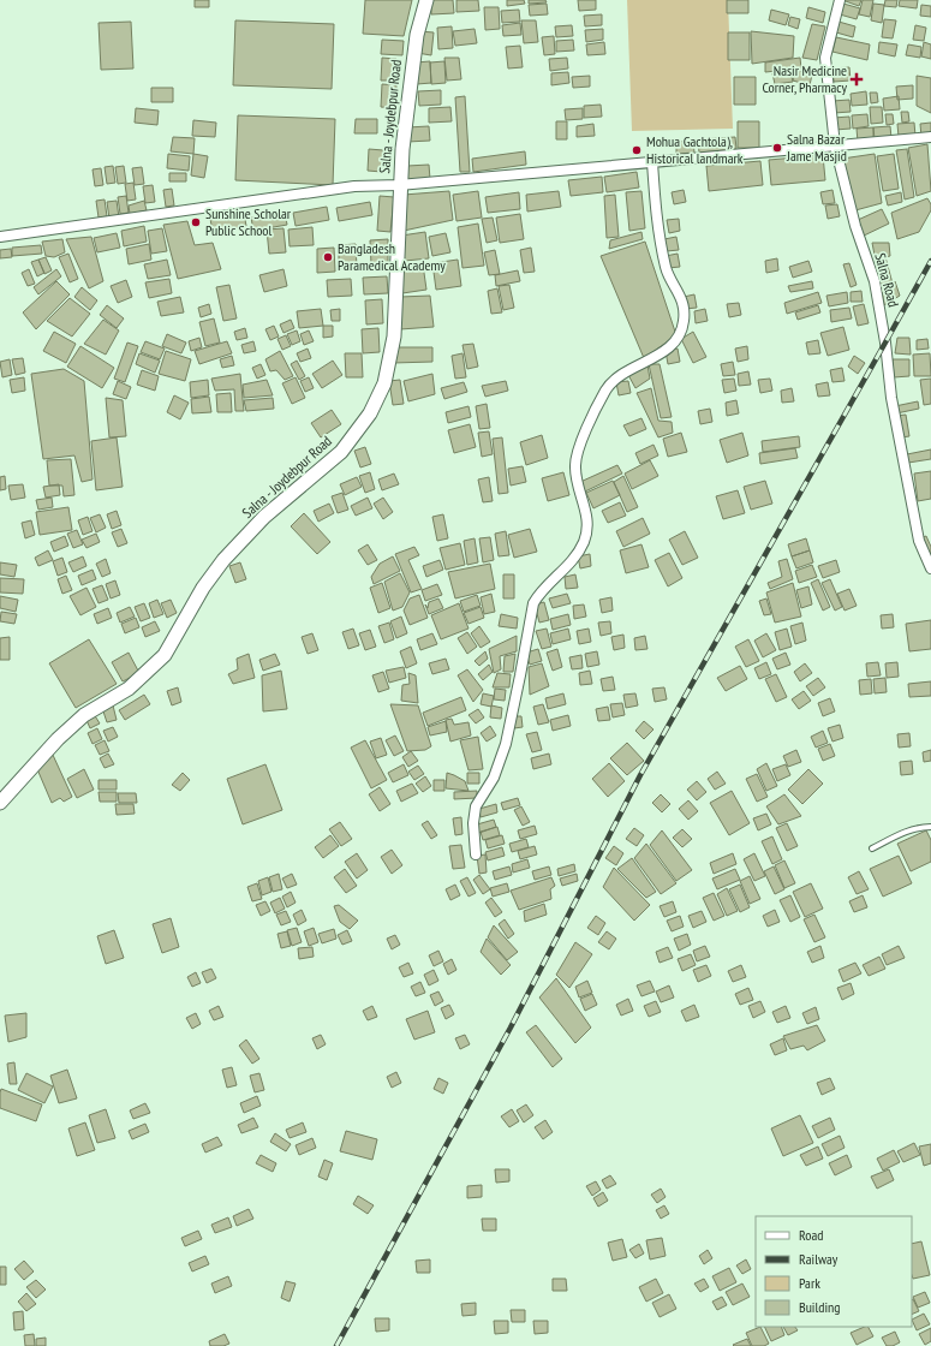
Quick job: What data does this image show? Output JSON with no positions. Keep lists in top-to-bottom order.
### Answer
{
  "streets": {
    "main road": ["Salna - Joydebpur Road"],
    "street": ["Salna Road"]
  },
  "places": {
    "health": ["Nasir Medicine Corner, Pharmacy"],
    "other": [
      "Salna Bazar Jame Masjid",
      "Mohua Gachtola), Historical landmark",
      "Sunshine Scholar Public School",
      "Bangladesh Paramedical Academy"
    ]
  },
  "legend": [
    "Road",
    "Railway",
    "Park",
    "Building"
  ]
}
